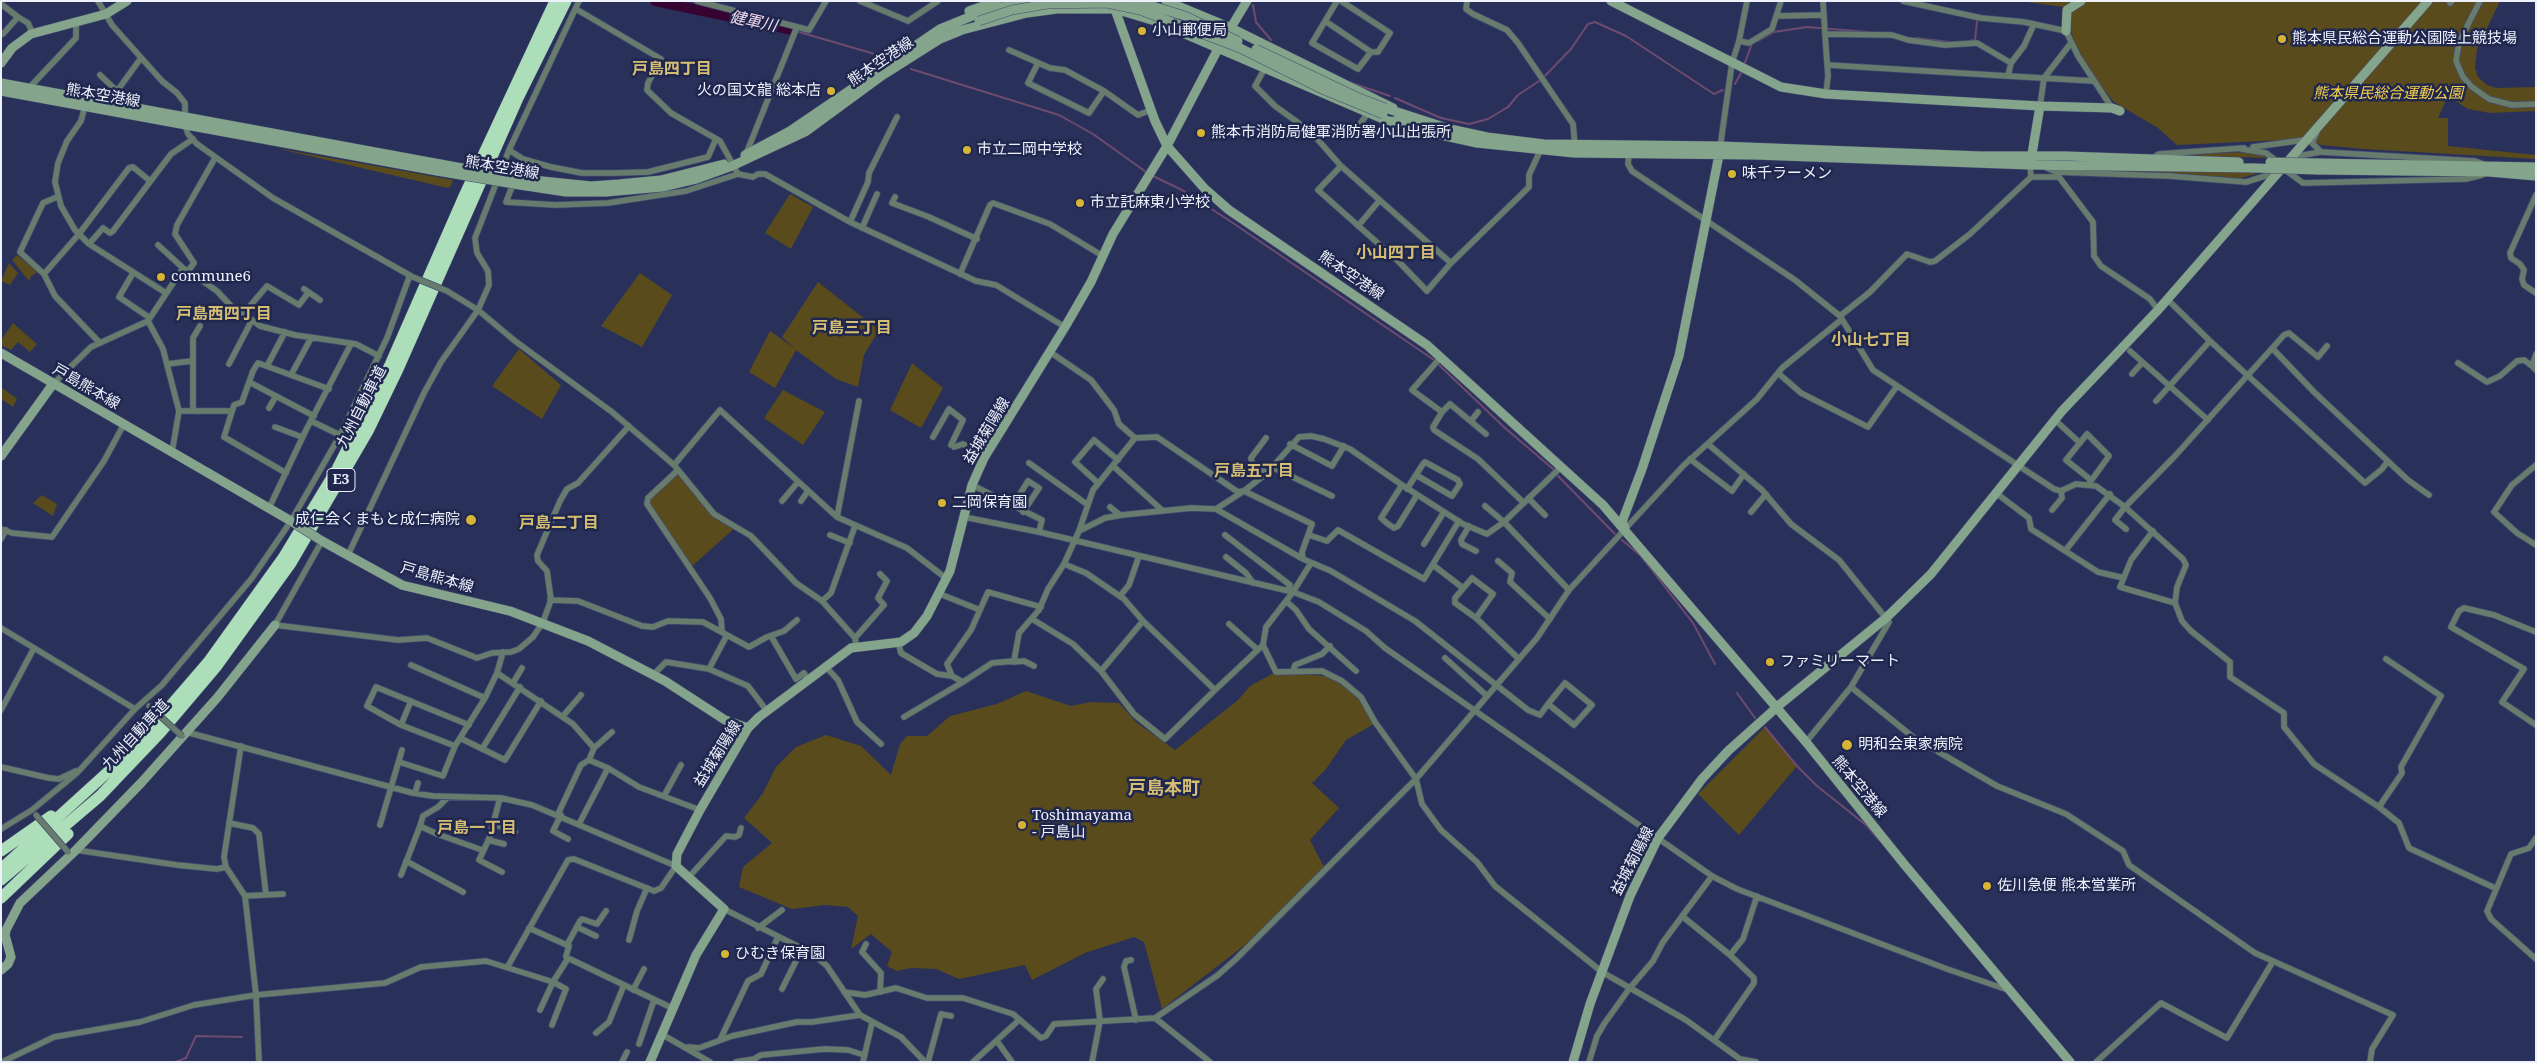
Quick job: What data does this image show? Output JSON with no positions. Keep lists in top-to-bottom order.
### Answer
{
  "streets": {
    "highway": ["九州自動車道", "E3"],
    "main road": ["熊本空港線", "戸島熊本線", "益城菊陽線"]
  },
  "crossings": [
    ["熊本空港線", "益城菊陽線"],
    ["戸島熊本線", "益城菊陽線"]
  ],
  "districts": [
    "戸島四丁目",
    "小山四丁目",
    "戸島西四丁目",
    "戸島三丁目",
    "小山七丁目",
    "戸島五丁目",
    "戸島二丁目",
    "戸島本町",
    "戸島一丁目"
  ],
  "water": ["健軍川"],
  "parks": ["熊本県民総合運動公園"],
  "places": [
    "小山郵便局",
    "熊本県民総合運動公園陸上競技場",
    "火の国文龍 総本店",
    "熊本市消防局健軍消防署小山出張所",
    "市立二岡中学校",
    "味千ラーメン",
    "市立託麻東小学校",
    "commune6",
    "二岡保育園",
    "成仁会くまもと成仁病院",
    "ファミリーマート",
    "明和会東家病院",
    "Toshimayama - 戸島山",
    "佐川急便 熊本営業所",
    "ひむき保育園"
  ]
}
